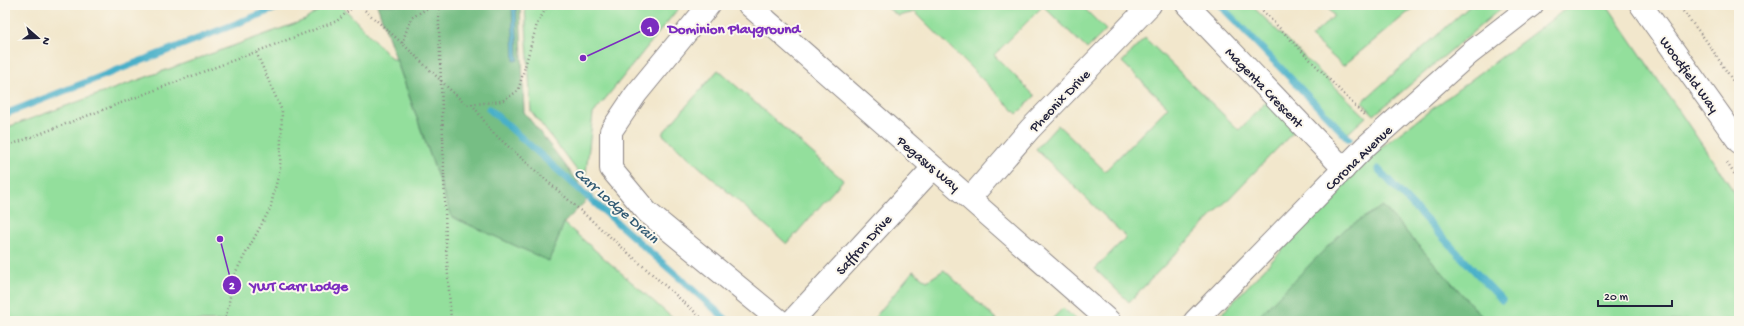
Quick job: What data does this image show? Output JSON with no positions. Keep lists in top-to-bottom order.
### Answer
{
  "streets": {
    "street": [
      "Woodfield Way",
      "Magenta Crescent",
      "Pheonix Drive",
      "Corona Avenue",
      "Pegasus Way",
      "Saffron Drive"
    ]
  },
  "crossings": [
    ["Magenta Crescent", "Corona Avenue"],
    ["Pheonix Drive", "Pegasus Way"],
    ["Pegasus Way", "Saffron Drive"]
  ],
  "water": ["Carr Lodge Drain"],
  "places": ["Dominion Playground", "YWT Carr Lodge"],
  "scale_bar": "20 m",
  "north": "right"
}
